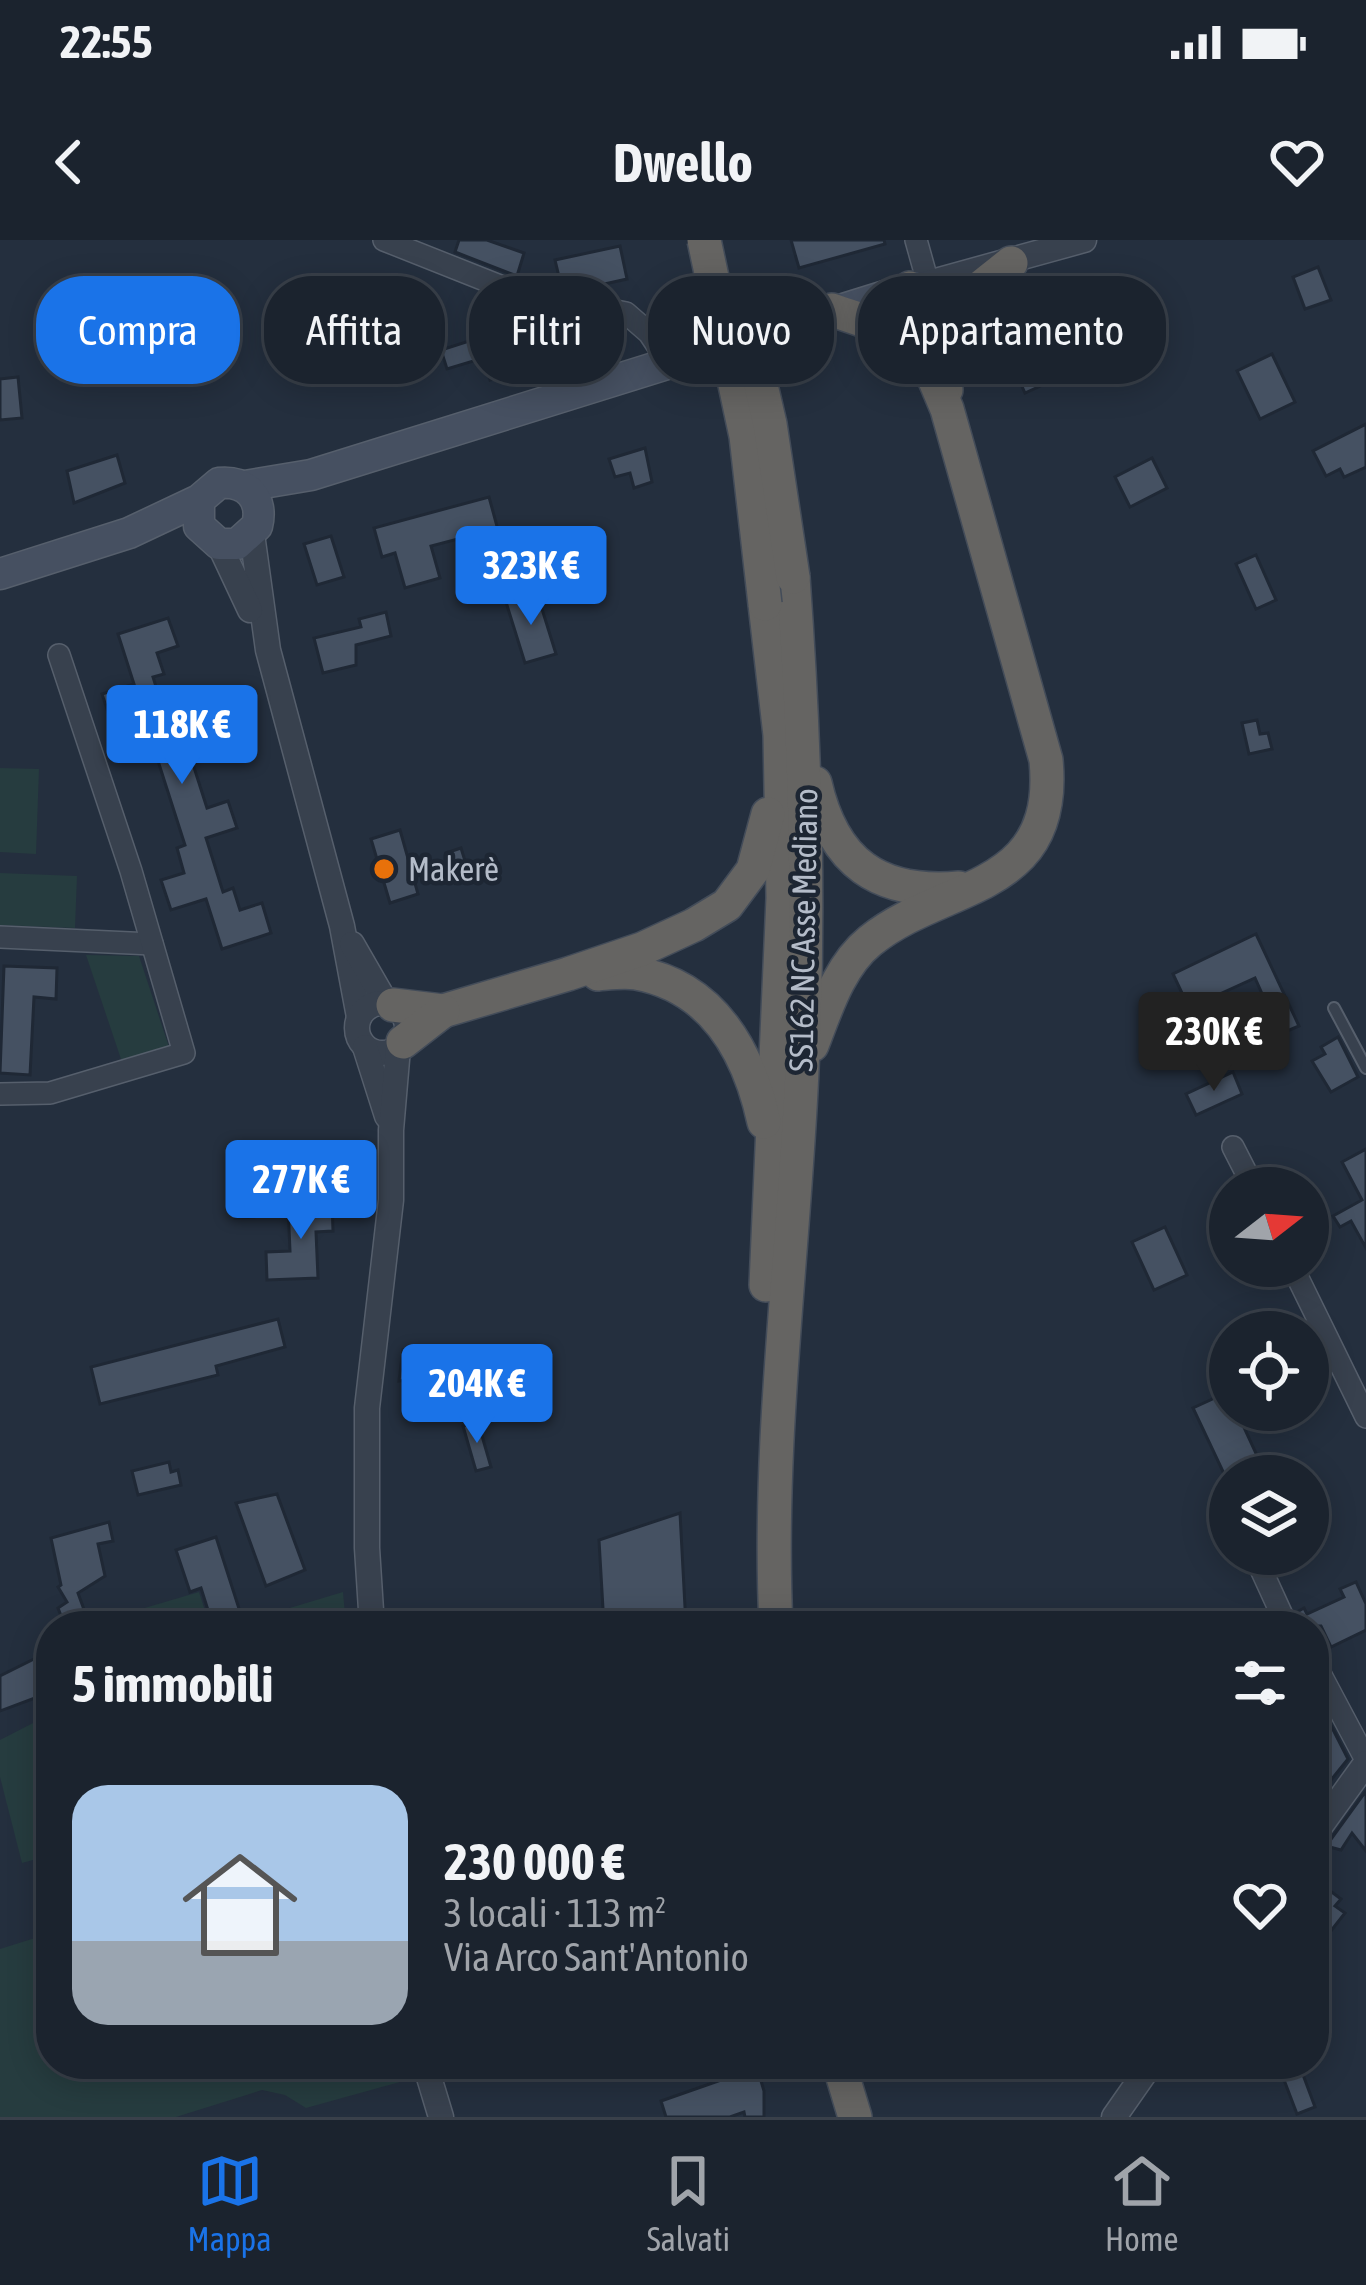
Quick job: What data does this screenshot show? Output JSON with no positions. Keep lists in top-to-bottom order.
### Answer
{
  "streets": {
    "highway": ["SS162 NC Asse Mediano"]
  },
  "places": ["Makerè"],
  "north": "right",
  "page": {
    "status": "22:55",
    "header": "Dwello",
    "chip": [
      "Compra",
      "Affitta",
      "Filtri",
      "Nuovo",
      "Appartamento"
    ],
    "price": [
      "323K €",
      "118K €",
      "230K €",
      "277K €",
      "204K €"
    ],
    "heading": "5 immobili",
    "list": [
      {
        "name": "230 000 €",
        "note": "3 locali · 113 m² · Via Arco Sant'Antonio"
      }
    ],
    "tabs": ["Mappa", "Salvati", "Home"]
  }
}
